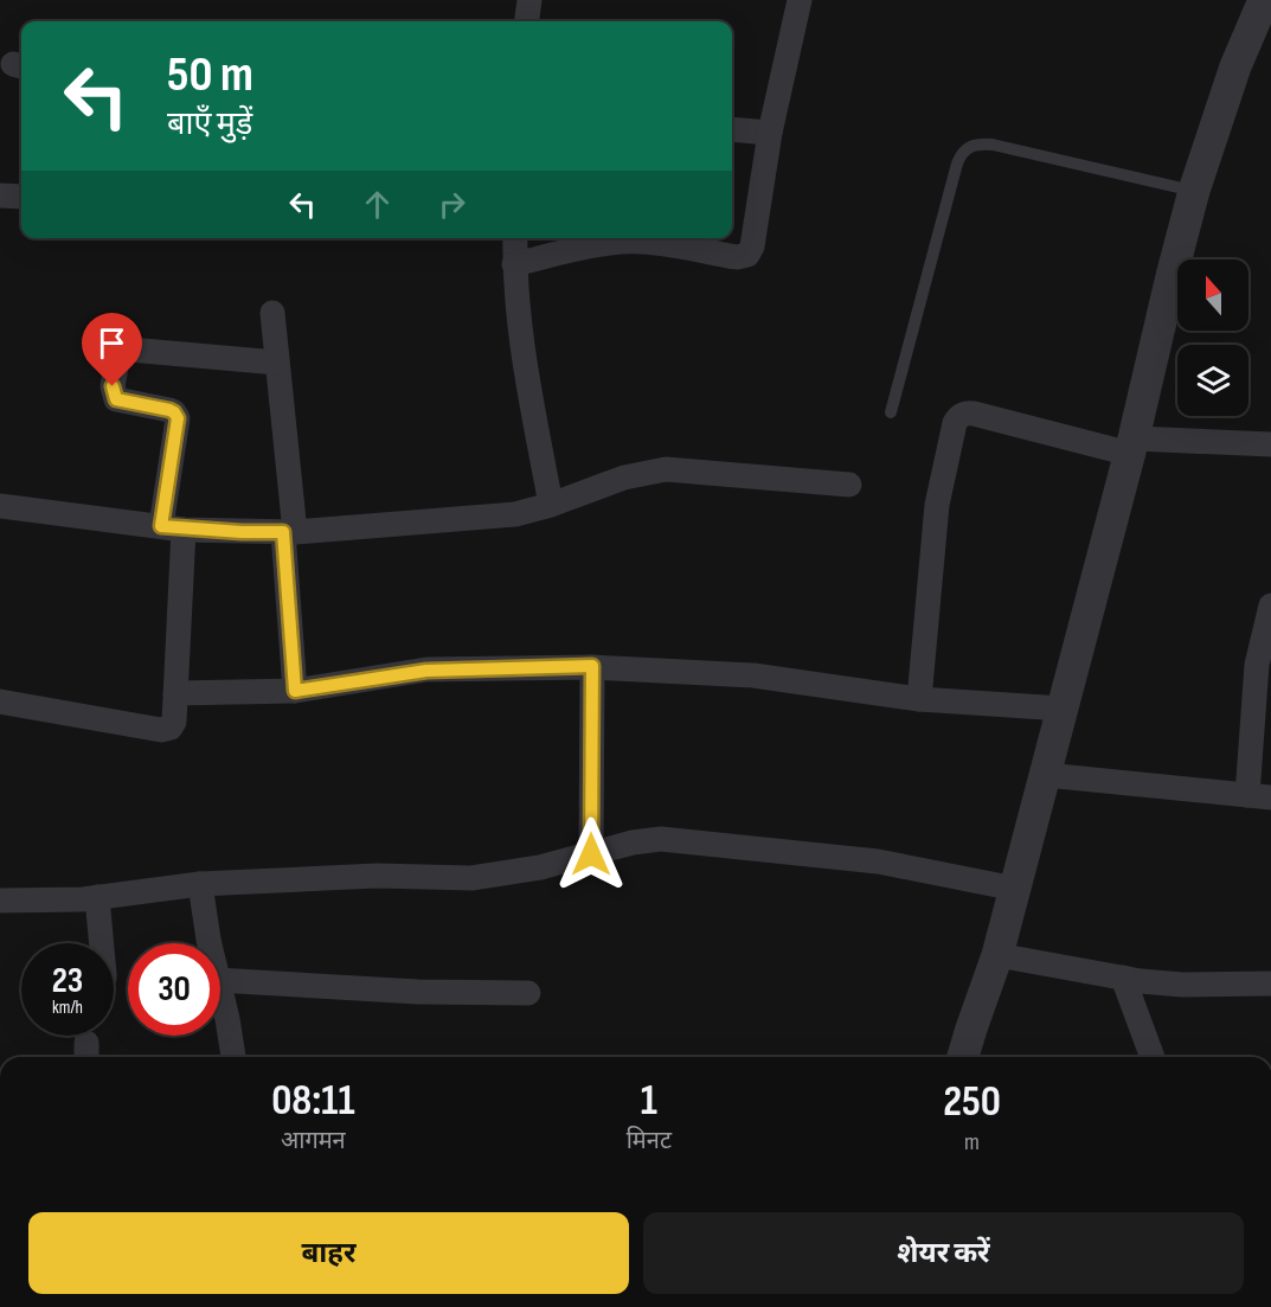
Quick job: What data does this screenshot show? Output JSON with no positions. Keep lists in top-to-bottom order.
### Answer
{
  "north": "top",
  "page": {
    "turn": ["50 m", "बाएँ मुड़ें"],
    "speed": "23 km/h",
    "limit": "30",
    "eta": [
      "08:11",
      "आगमन",
      "1",
      "मिनट",
      "250",
      "m"
    ],
    "buttons": ["बाहर", "शेयर करें"]
  }
}
